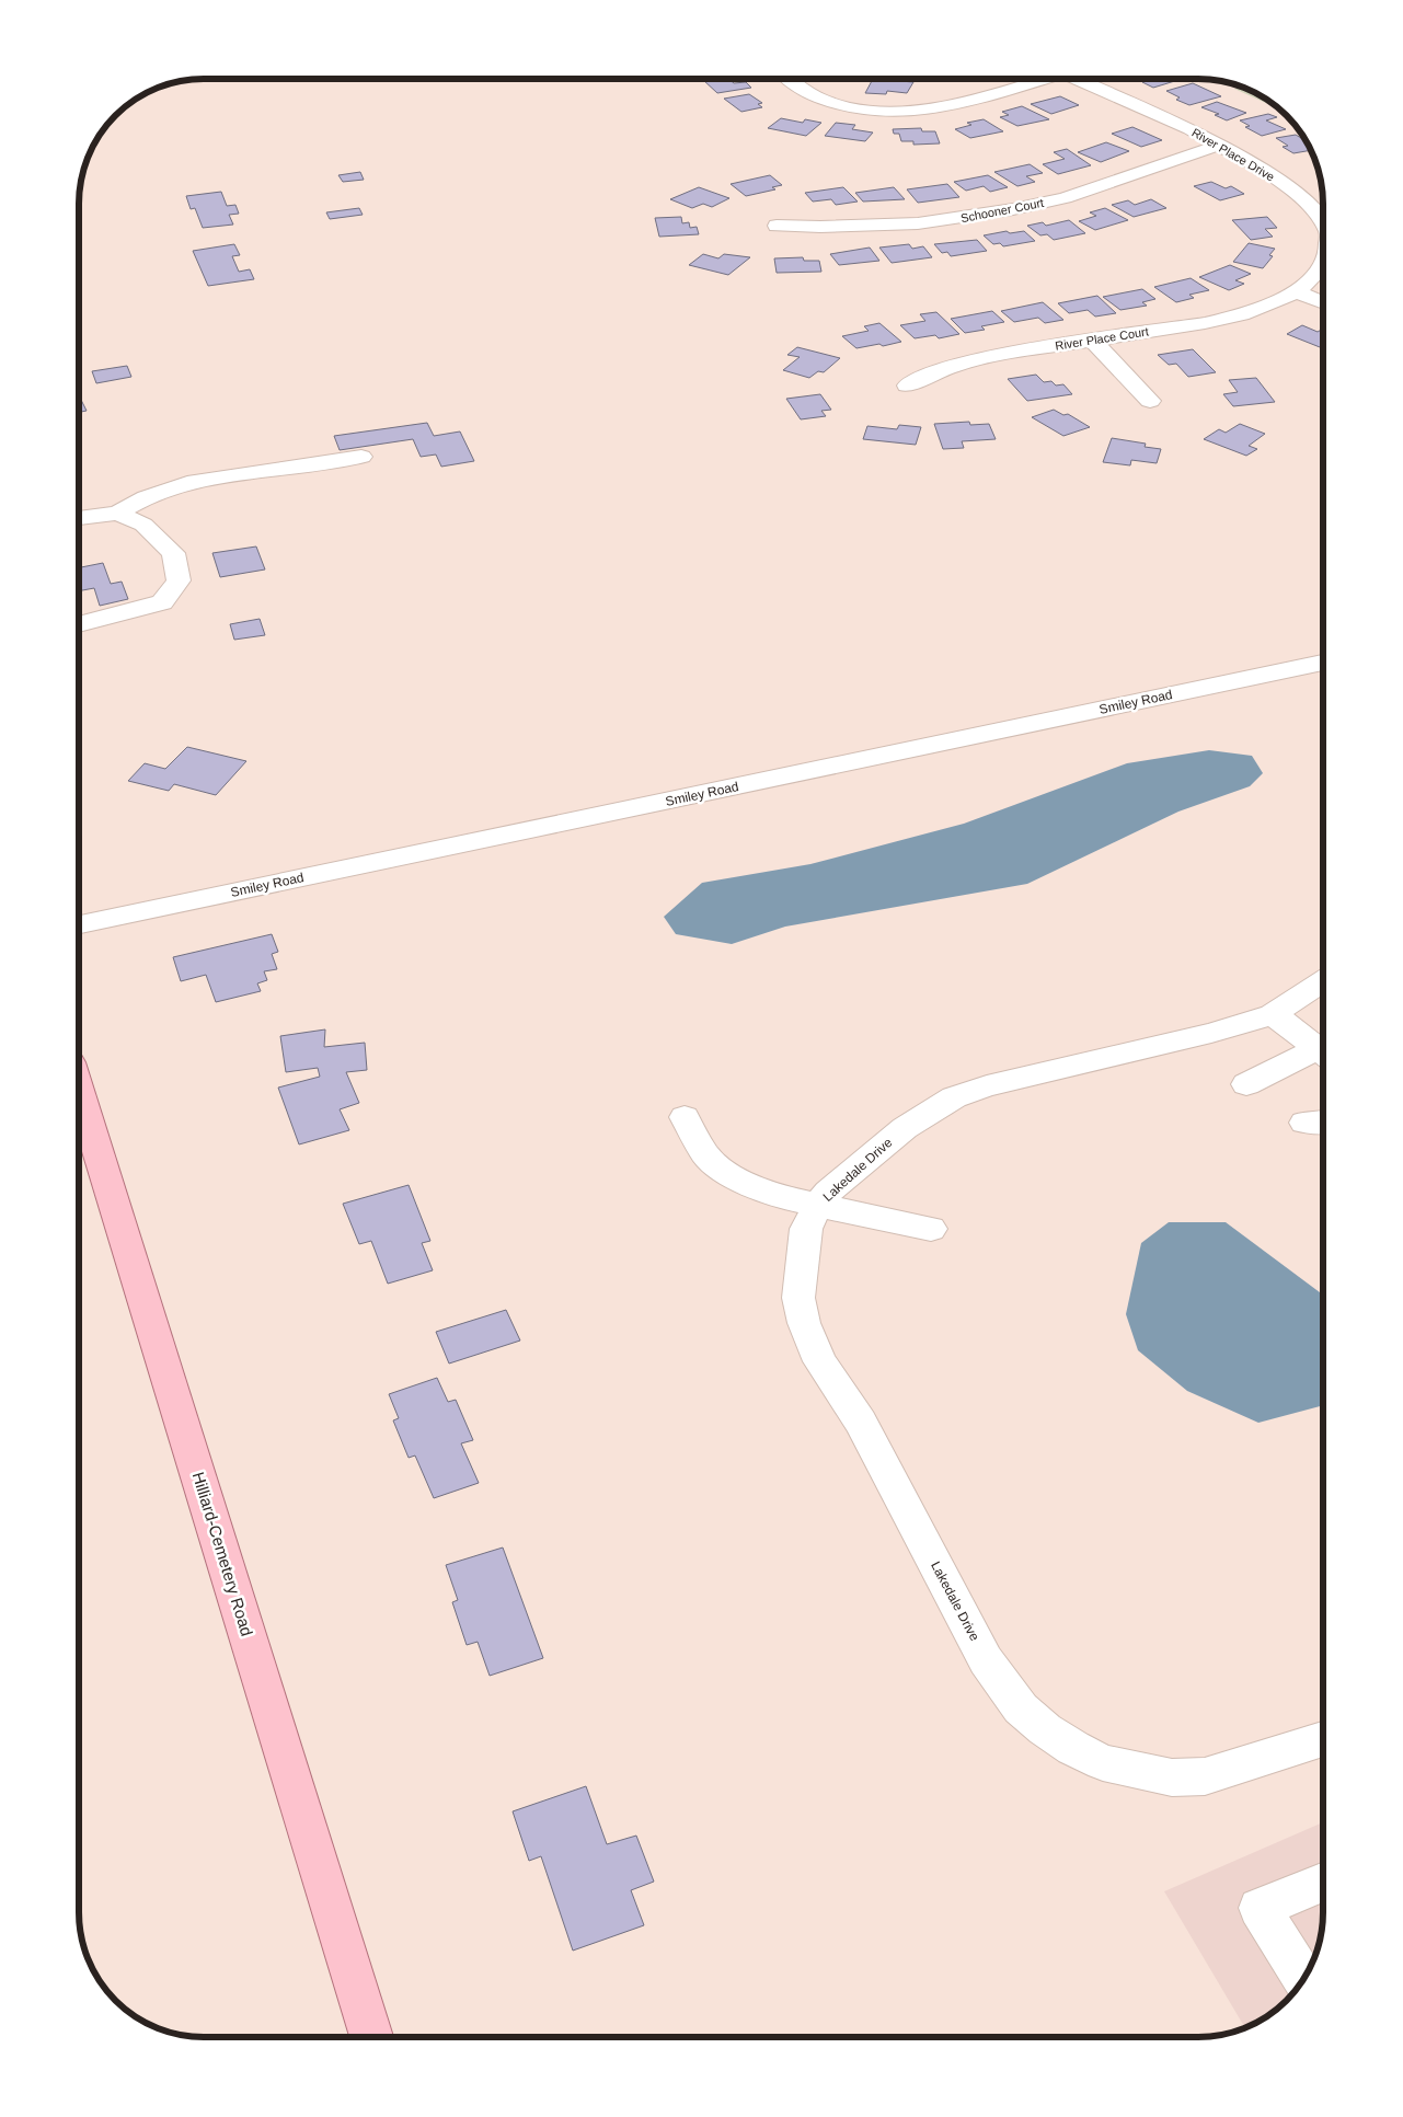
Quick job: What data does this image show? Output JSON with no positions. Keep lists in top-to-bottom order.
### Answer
{
  "streets": {
    "main road": ["Hilliard-Cemetery Road"],
    "street": [
      "River Place Drive",
      "Schooner Court",
      "River Place Court",
      "Smiley Road",
      "Lakedale Drive"
    ]
  },
  "crossings": [
    ["River Place Drive", "Schooner Court"],
    ["River Place Drive", "River Place Court"]
  ]
}
